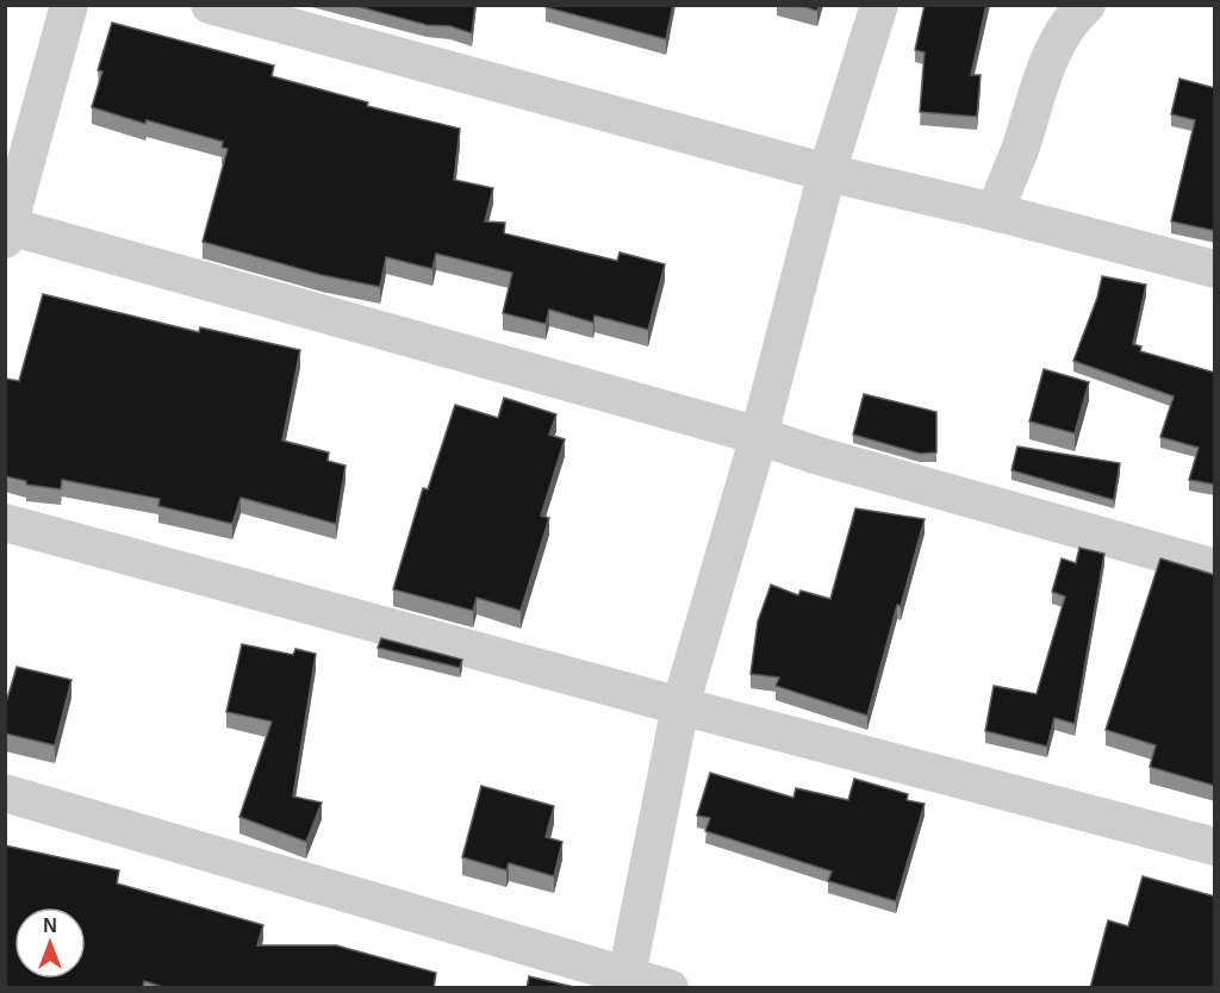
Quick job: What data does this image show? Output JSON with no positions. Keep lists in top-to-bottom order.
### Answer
{
  "north": "top"
}
